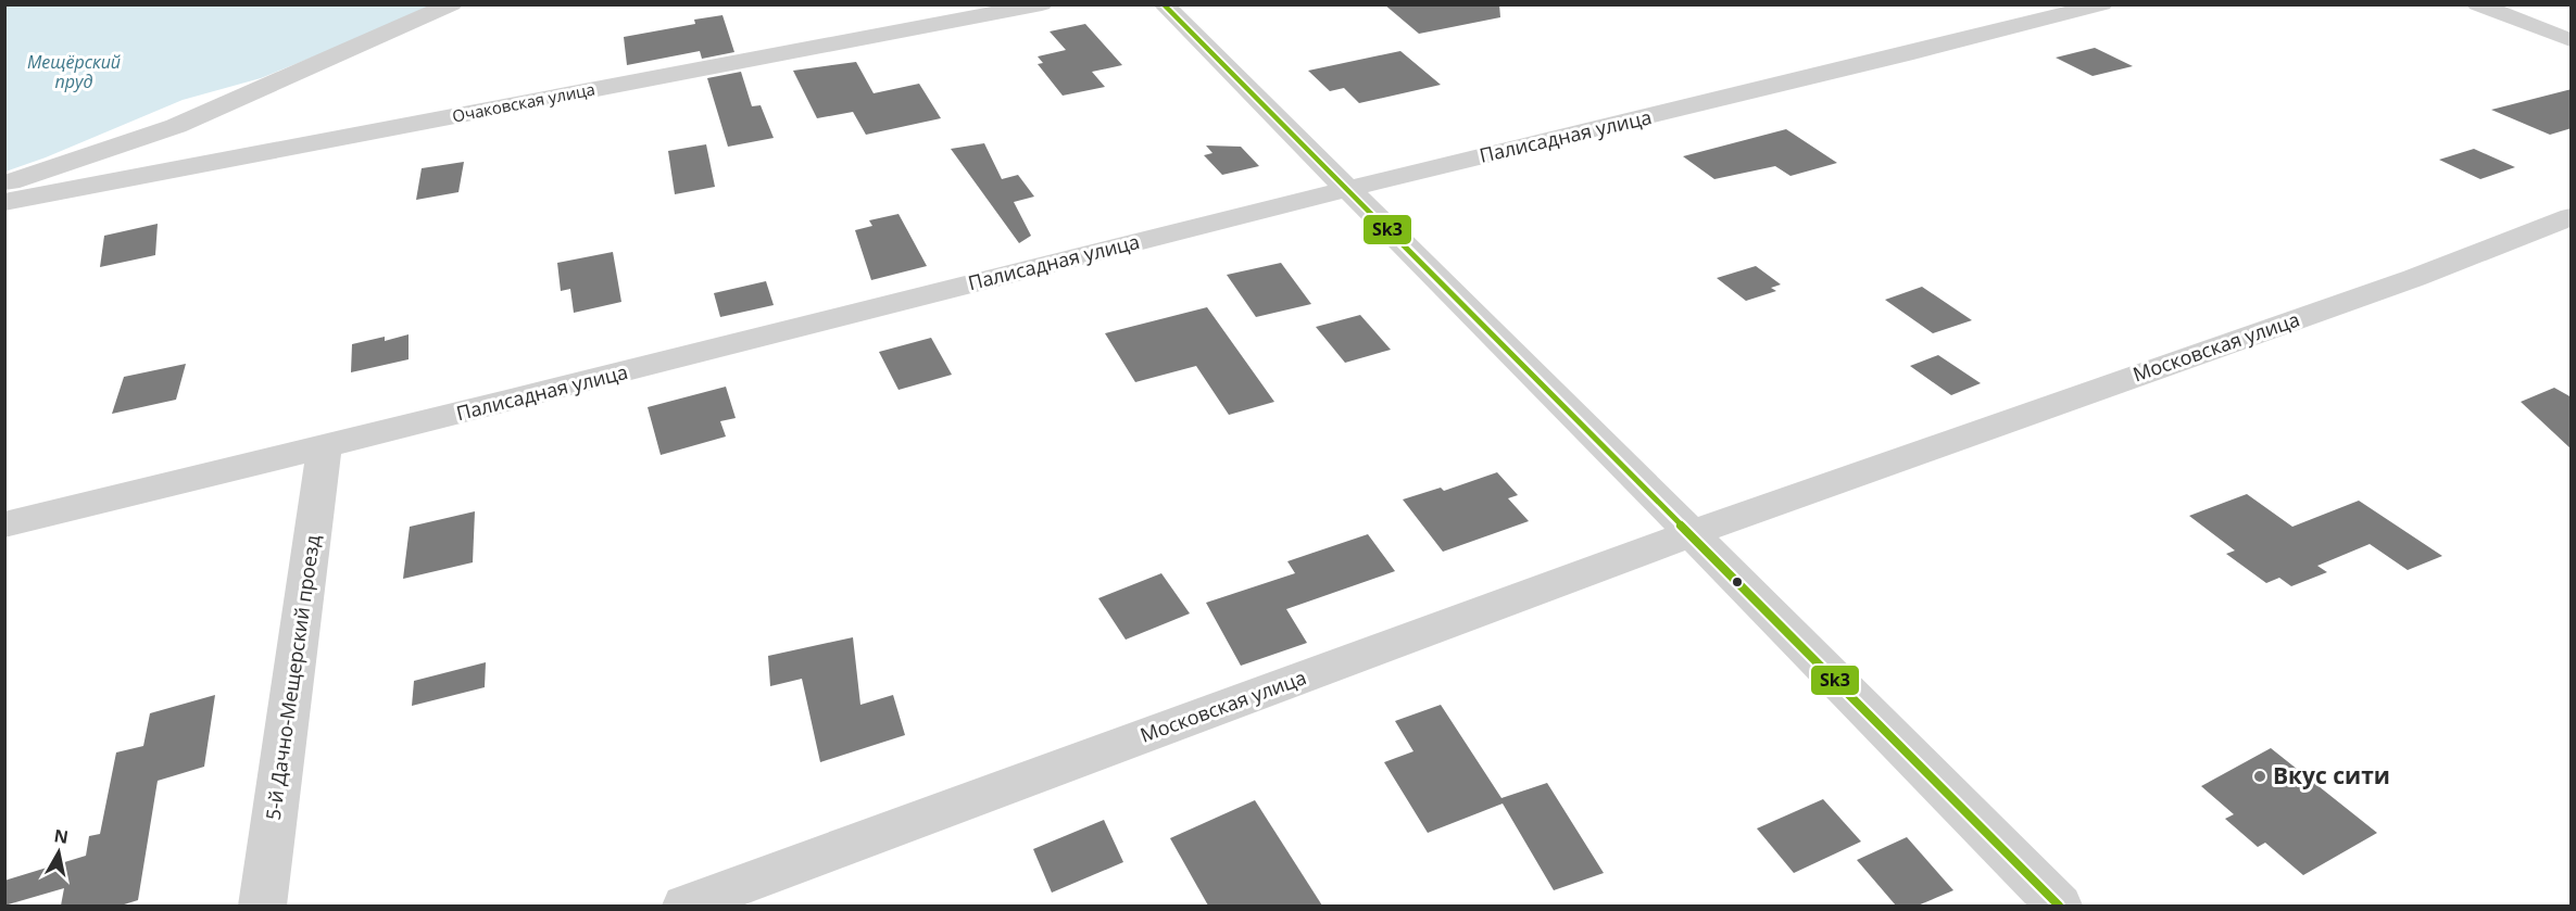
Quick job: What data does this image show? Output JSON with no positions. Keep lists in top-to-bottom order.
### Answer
{
  "streets": {
    "street": [
      "Очаковская улица",
      "Палисадная улица",
      "Московская улица",
      "5-й Дачно-Мещерский проезд"
    ]
  },
  "crossings": [
    ["Палисадная улица", "5-й Дачно-Мещерский проезд"]
  ],
  "water": ["Мещёрский пруд"],
  "places": ["Вкус сити"],
  "lines": ["transit line Sk3"],
  "north": "top"
}
